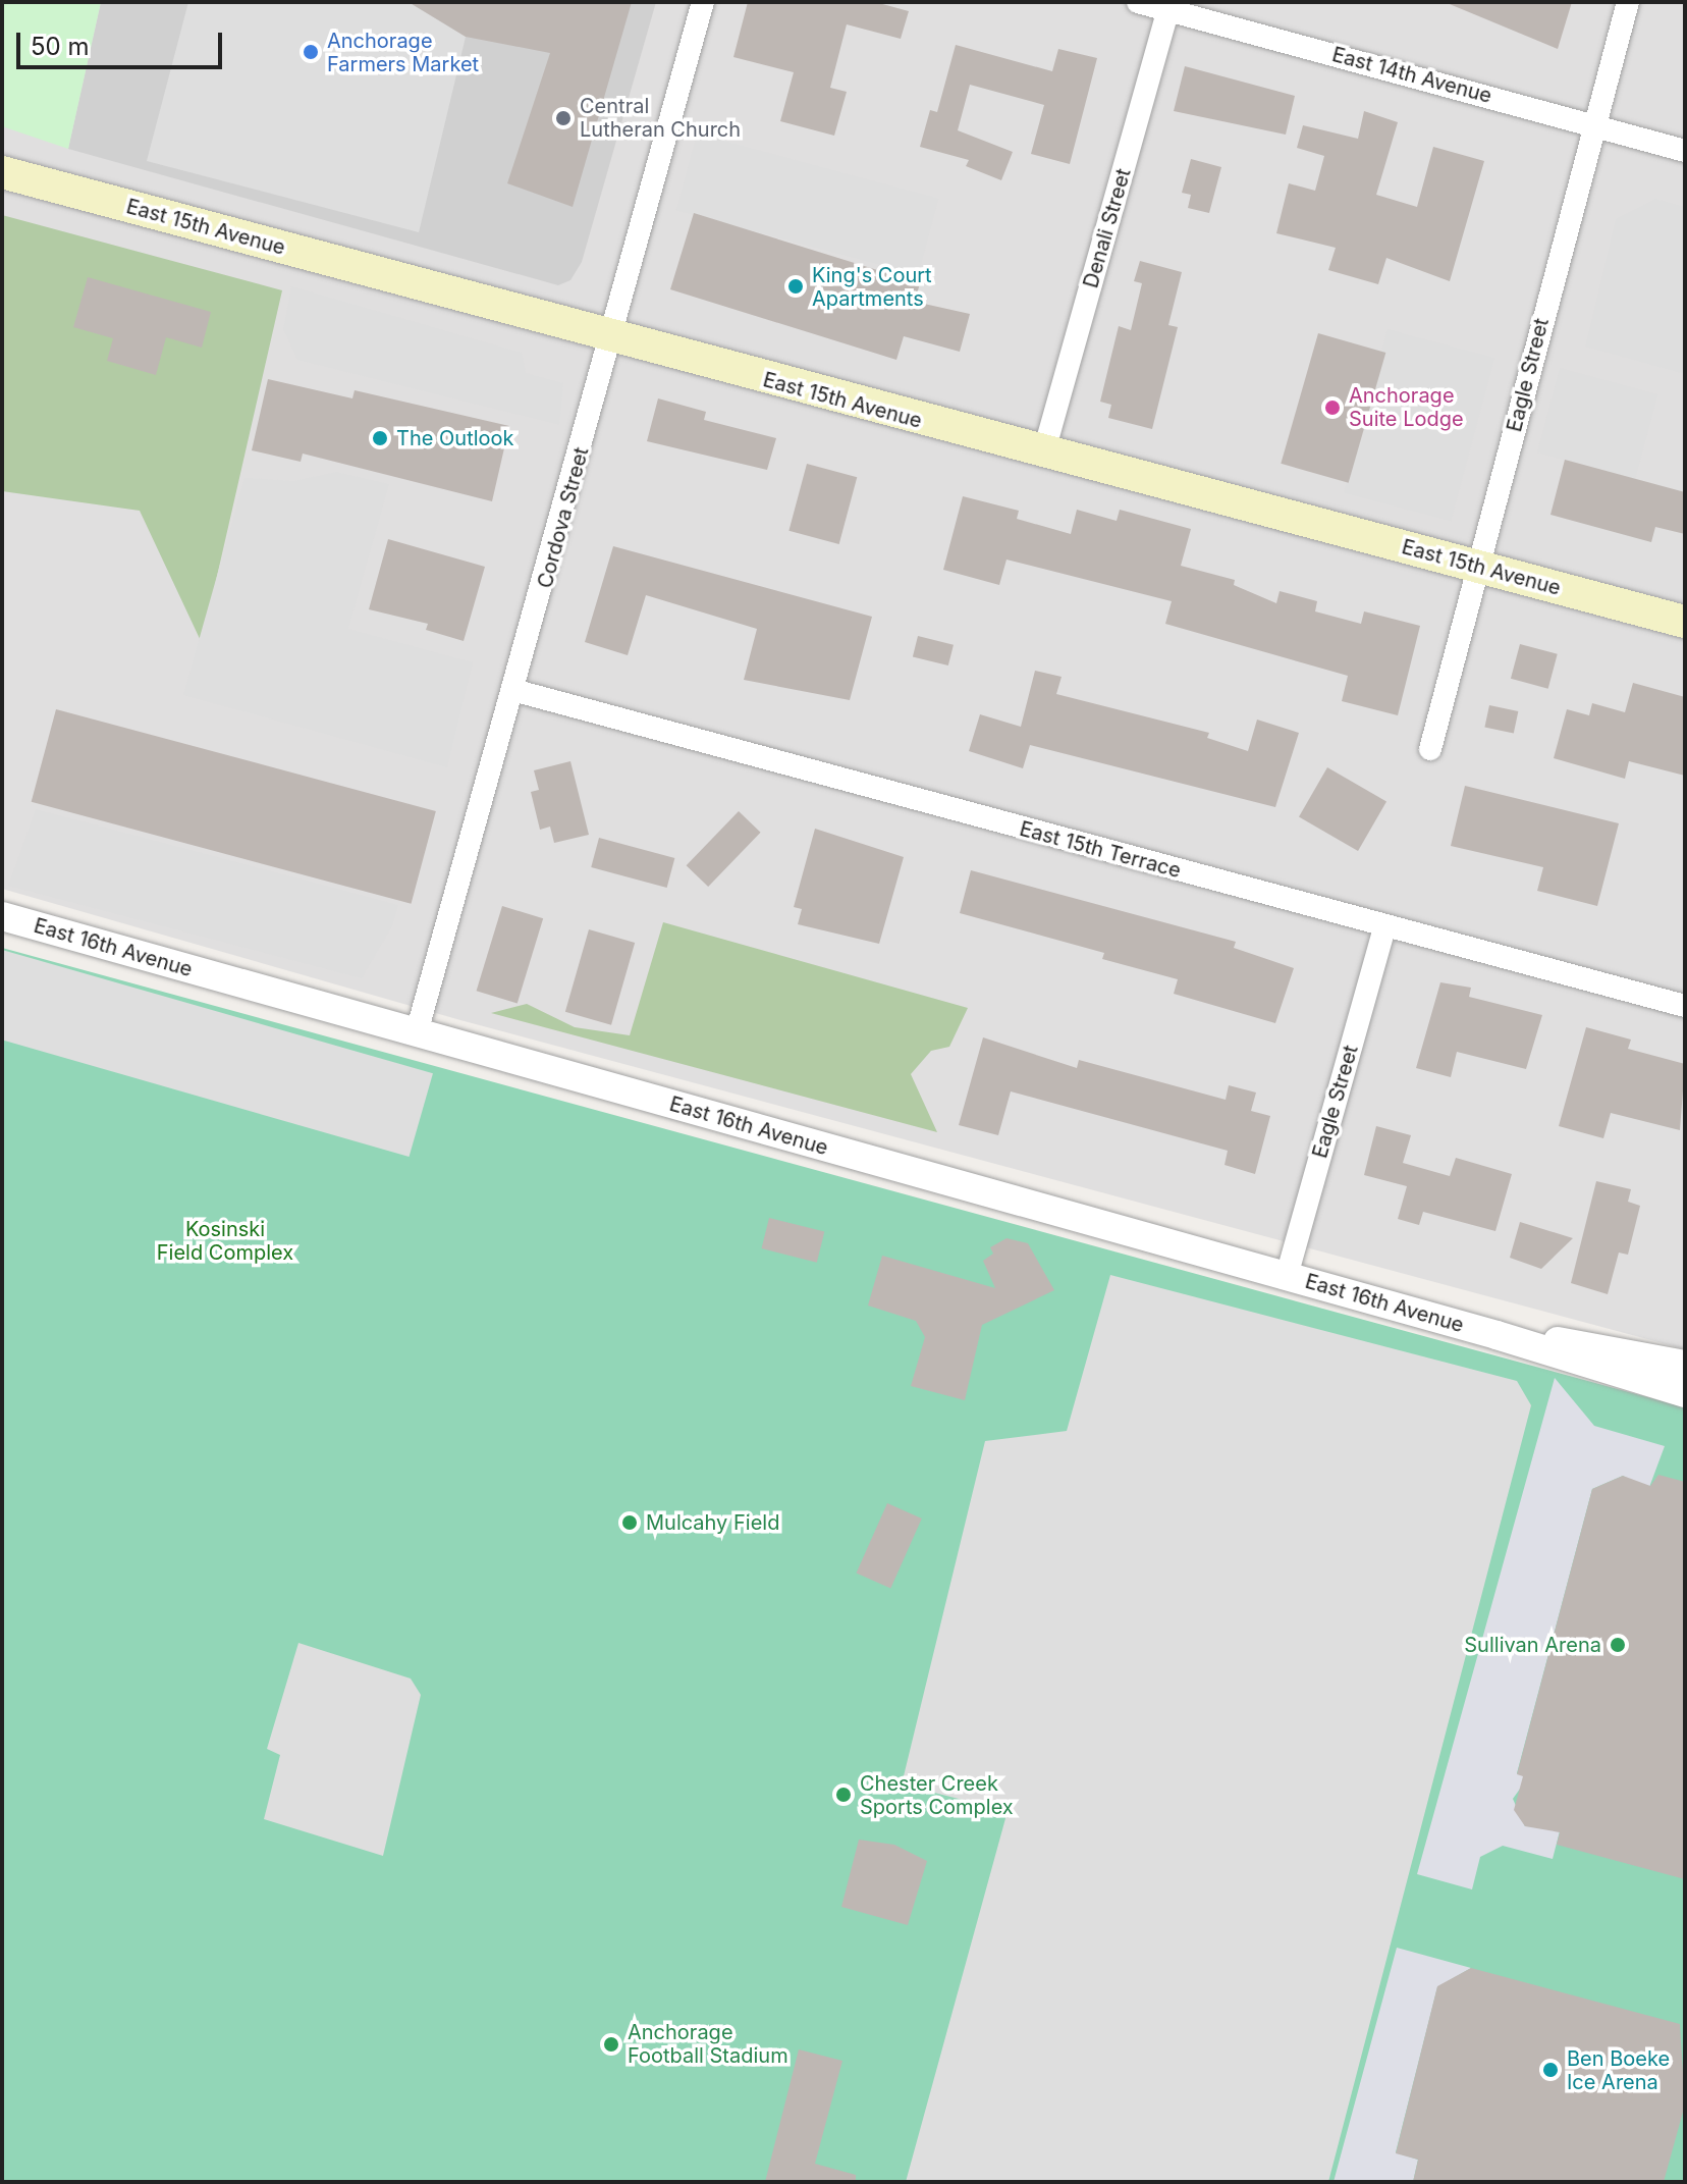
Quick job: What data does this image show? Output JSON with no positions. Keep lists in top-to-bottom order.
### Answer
{
  "streets": {
    "main road": ["East 15th Avenue"],
    "street": [
      "East 14th Avenue",
      "Denali Street",
      "Eagle Street",
      "Cordova Street",
      "East 15th Terrace",
      "East 16th Avenue"
    ]
  },
  "crossings": [
    ["East 14th Avenue", "Denali Street"],
    ["East 14th Avenue", "Eagle Street"],
    ["East 15th Avenue", "Denali Street"],
    ["East 15th Avenue", "Eagle Street"],
    ["East 15th Avenue", "Cordova Street"],
    ["Eagle Street", "East 15th Terrace"],
    ["Eagle Street", "East 16th Avenue"],
    ["Cordova Street", "East 15th Terrace"],
    ["Cordova Street", "East 16th Avenue"]
  ],
  "parks": ["Kosinski Field Complex"],
  "places": [
    "Anchorage Farmers Market",
    "Central Lutheran Church",
    "King's Court Apartments",
    "Anchorage Suite Lodge",
    "The Outlook",
    "Mulcahy Field",
    "Sullivan Arena",
    "Chester Creek Sports Complex",
    "Anchorage Football Stadium",
    "Ben Boeke Ice Arena"
  ],
  "scale_bar": "50 m"
}
